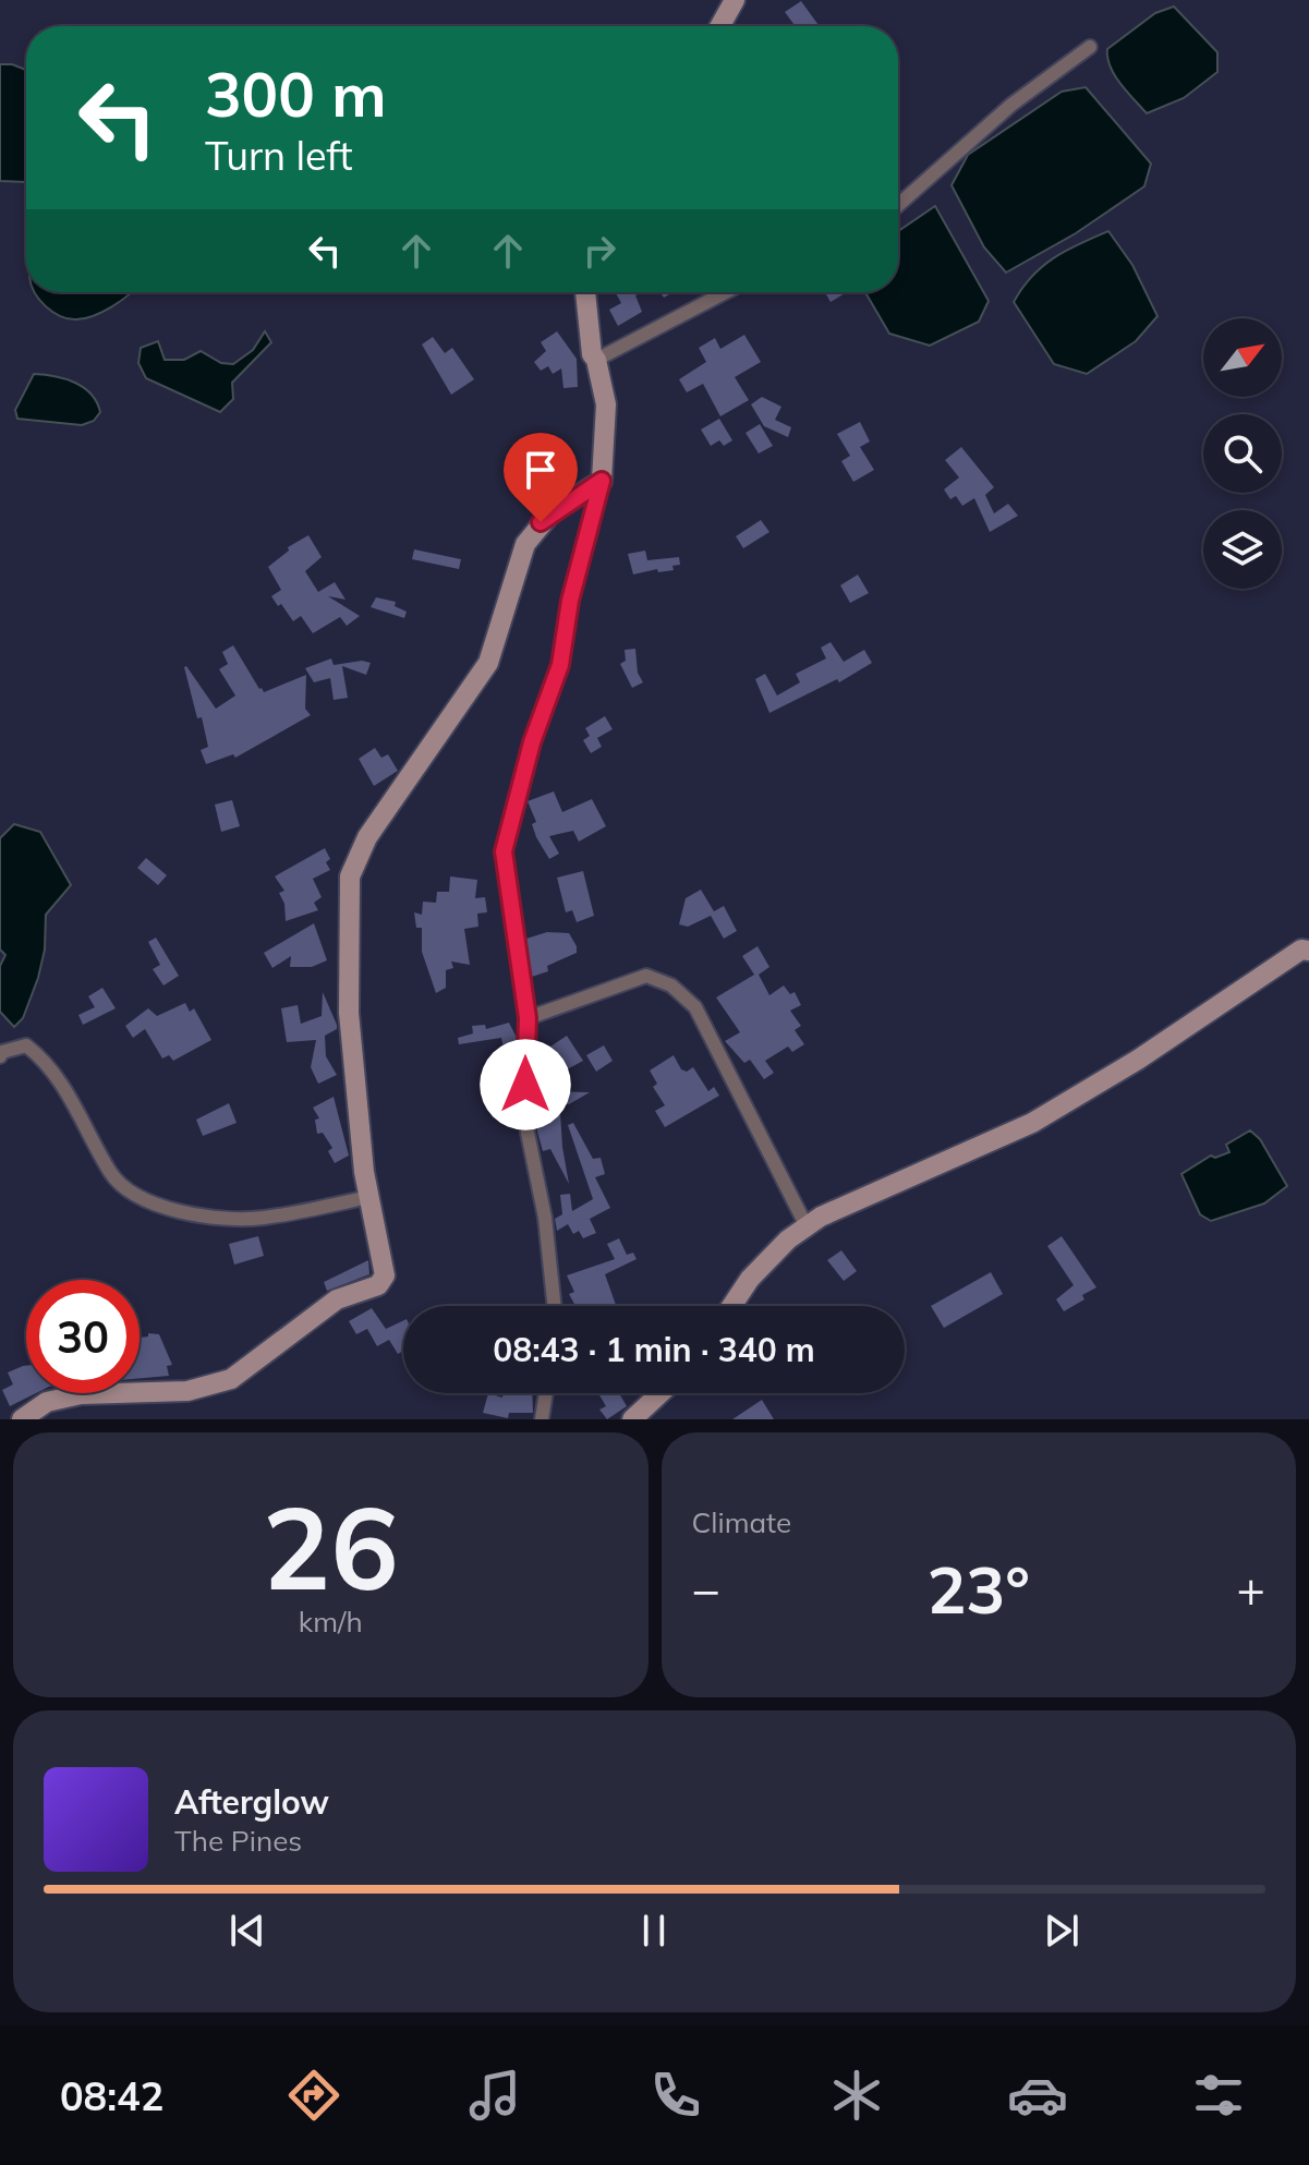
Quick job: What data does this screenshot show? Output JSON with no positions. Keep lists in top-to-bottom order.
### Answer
{
  "north": "top right",
  "page": {
    "turn": ["300 m", "Turn left"],
    "limit": "30",
    "trip": "08:43 · 1 min · 340 m",
    "tile": [
      ["26", "km/h"],
      "Climate"
    ],
    "heat": ["−", "23°", "+"],
    "song": ["Afterglow", "The Pines"],
    "tabs": "08:42"
  }
}
